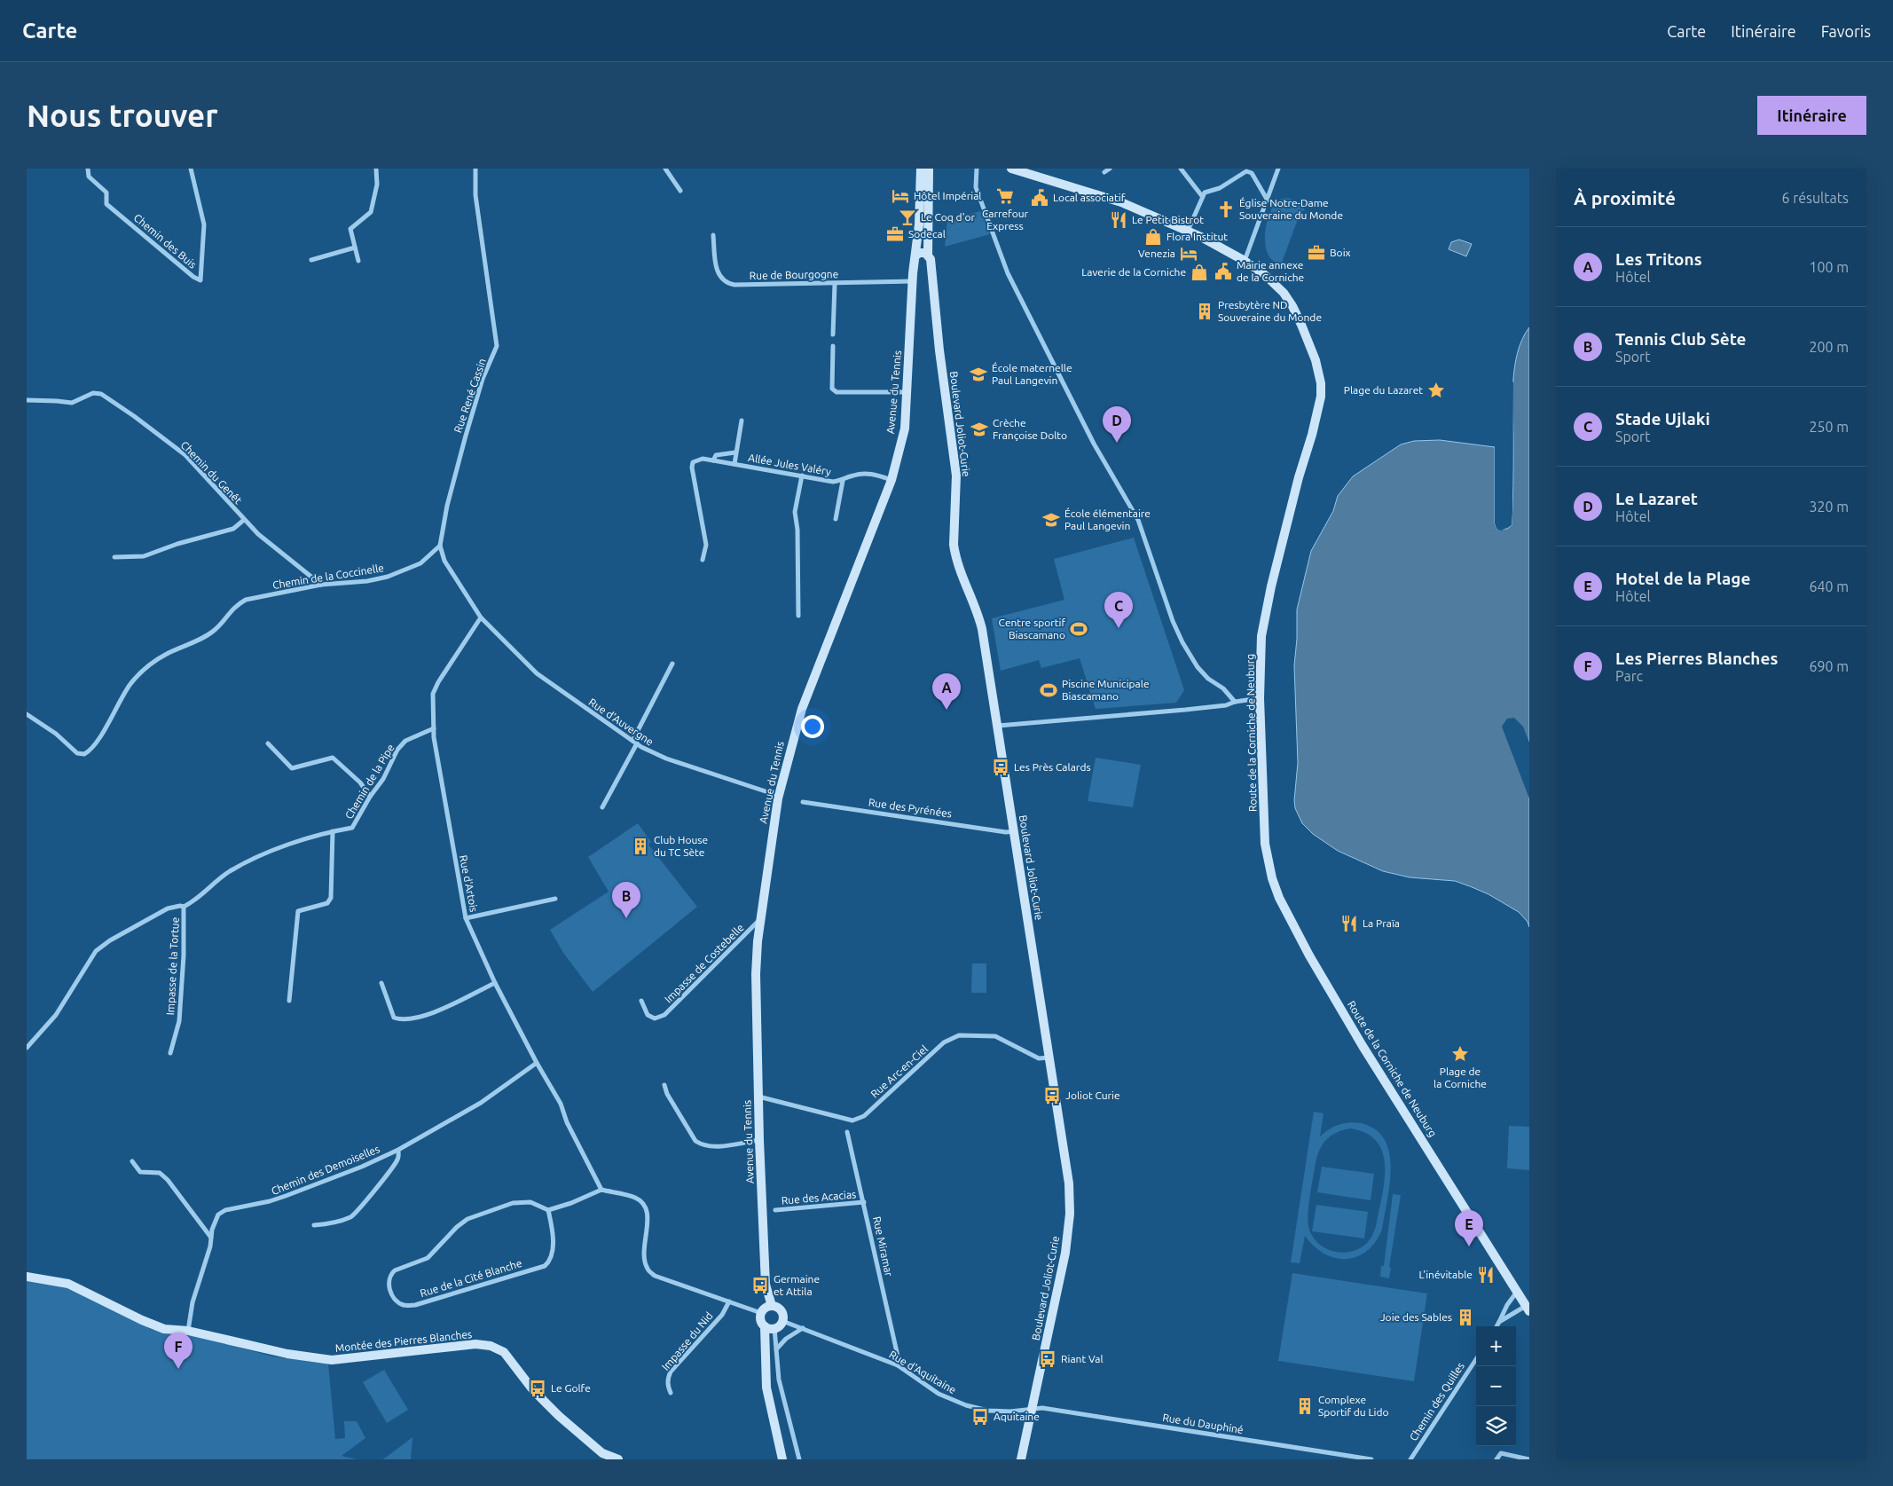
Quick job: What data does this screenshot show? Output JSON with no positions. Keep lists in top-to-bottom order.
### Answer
{
  "streets": {
    "street": [
      "Chemin des Buis",
      "Rue de Bourgogne",
      "Avenue du Tennis",
      "Rue René Cassin",
      "Boulevard Joliot-Curie",
      "Allée Jules Valéry",
      "Chemin du Genêt",
      "Chemin de la Coccinelle",
      "Rue d'Auvergne",
      "Route de la Corniche de Neuburg",
      "Chemin de la Pipe",
      "Rue des Pyrénées",
      "Rue d'Artois",
      "Impasse de Costebelle",
      "Impasse de la Tortue",
      "Rue Arc-en-Ciel",
      "Chemin des Demoiselles",
      "Rue des Acacias",
      "Rue Miramar",
      "Rue de la Cité Blanche",
      "Montée des Pierres Blanches",
      "Impasse du Nid",
      "Rue d'Aquitaine",
      "Chemin des Quilles",
      "Rue du Dauphiné"
    ]
  },
  "crossings": [
    ["Rue de Bourgogne", "Avenue du Tennis"],
    ["Avenue du Tennis", "Boulevard Joliot-Curie"],
    ["Avenue du Tennis", "Allée Jules Valéry"],
    ["Avenue du Tennis", "Rue d'Auvergne"],
    ["Avenue du Tennis", "Impasse de Costebelle"],
    ["Avenue du Tennis", "Rue Arc-en-Ciel"],
    ["Avenue du Tennis", "Rue d'Aquitaine"],
    ["Rue René Cassin", "Chemin de la Coccinelle"],
    ["Boulevard Joliot-Curie", "Rue des Pyrénées"],
    ["Boulevard Joliot-Curie", "Rue Arc-en-Ciel"],
    ["Boulevard Joliot-Curie", "Rue d'Aquitaine"],
    ["Boulevard Joliot-Curie", "Rue du Dauphiné"],
    ["Chemin du Genêt", "Chemin de la Coccinelle"],
    ["Rue d'Auvergne", "Rue d'Artois"],
    ["Chemin de la Pipe", "Rue d'Artois"],
    ["Chemin de la Pipe", "Impasse de la Tortue"],
    ["Rue d'Artois", "Chemin des Demoiselles"],
    ["Chemin des Demoiselles", "Montée des Pierres Blanches"],
    ["Rue des Acacias", "Rue Miramar"],
    ["Rue Miramar", "Rue d'Aquitaine"],
    ["Rue d'Aquitaine", "Rue du Dauphiné"]
  ],
  "places": {
    "hotel": ["Hôtel Impérial", "Venezia"],
    "supermarket": ["Carrefour Express"],
    "public building": ["Local associatif", "Mairie annexe de la Corniche"],
    "church": ["Église Notre-Dame Souveraine du Monde"],
    "bar": ["Le Coq d'or"],
    "restaurant": ["Le Petit Bistrot", "La Praïa", "L'inévitable"],
    "office": ["Sodecal", "Boix"],
    "shop": ["Flora Institut", "Laverie de la Corniche"],
    "building": [
      "Presbytère ND Souveraine du Monde",
      "Club House du TC Sète",
      "Joie des Sables",
      "Complexe Sportif du Lido"
    ],
    "school or university": ["École maternelle Paul Langevin", "Crèche Françoise Dolto", "École élémentaire Paul Langevin"],
    "place": ["Plage du Lazaret", "Plage de la Corniche"],
    "sports": ["Centre sportif Biascamano", "Piscine Municipale Biascamano"],
    "bus stop": [
      "Les Près Calards",
      "Joliot Curie",
      "Germaine et Attila",
      "Riant Val",
      "Le Golfe",
      "Aquitaine"
    ]
  },
  "page": {
    "header": "Carte",
    "nav": ["Carte", "Itinéraire", "Favoris"],
    "buttons": "Itinéraire",
    "title": "Nous trouver",
    "heading": ["À proximité", "6 résultats"],
    "list": [
      {
        "mark": "A",
        "name": "Les Tritons",
        "note": "Hôtel",
        "value": "100 m"
      },
      {
        "mark": "B",
        "name": "Tennis Club Sète",
        "note": "Sport",
        "value": "200 m"
      },
      {
        "mark": "C",
        "name": "Stade Ujlaki",
        "note": "Sport",
        "value": "250 m"
      },
      {
        "mark": "D",
        "name": "Le Lazaret",
        "note": "Hôtel",
        "value": "320 m"
      },
      {
        "mark": "E",
        "name": "Hotel de la Plage",
        "note": "Hôtel",
        "value": "640 m"
      },
      {
        "mark": "F",
        "name": "Les Pierres Blanches",
        "note": "Parc",
        "value": "690 m"
      }
    ],
    "pins": [
      "D",
      "C",
      "A",
      "B",
      "E",
      "F"
    ],
    "map_buttons": ["+", "−"]
  }
}
